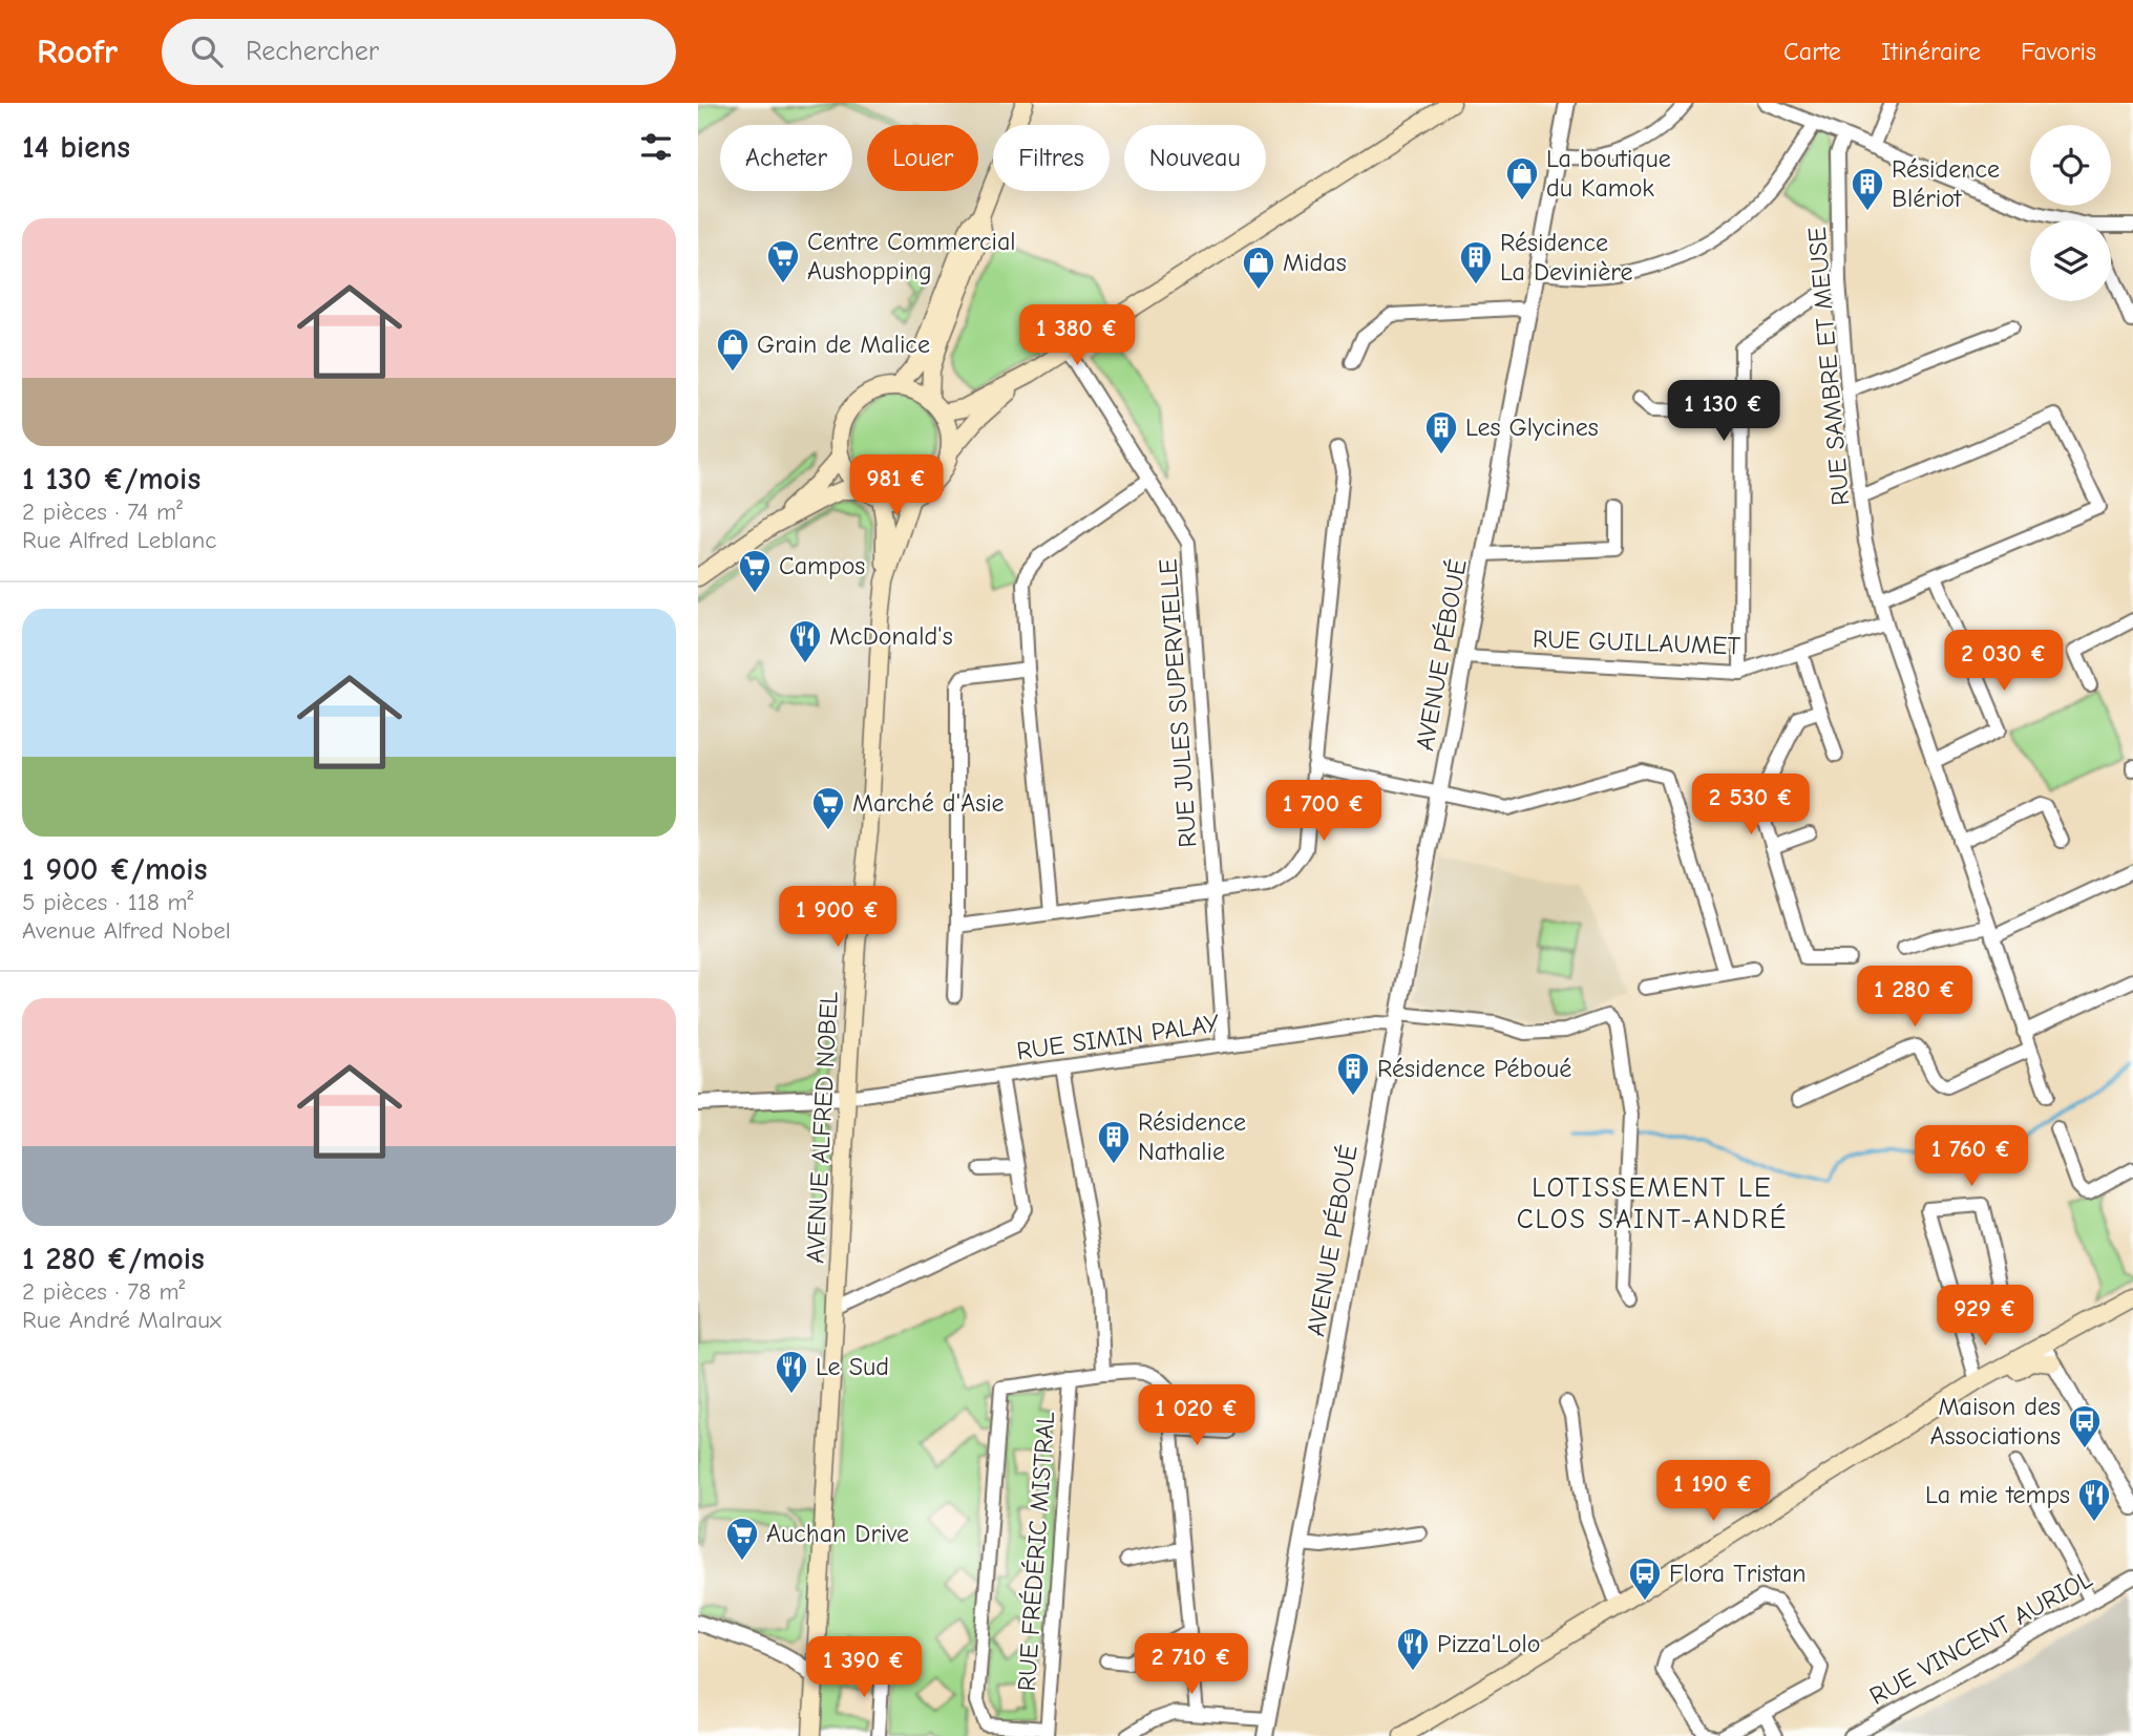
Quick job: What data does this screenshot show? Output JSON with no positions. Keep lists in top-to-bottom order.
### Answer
{
  "streets": {
    "main road": ["AVENUE ALFRED NOBEL"],
    "street": [
      "RUE SAMBRE ET MEUSE",
      "RUE GUILLAUMET",
      "AVENUE PÉBOUÉ",
      "RUE JULES SUPERVIELLE",
      "RUE SIMIN PALAY",
      "RUE FRÉDÉRIC MISTRAL",
      "RUE VINCENT AURIOL"
    ]
  },
  "crossings": [
    ["RUE SAMBRE ET MEUSE", "RUE GUILLAUMET"],
    ["RUE GUILLAUMET", "AVENUE PÉBOUÉ"],
    ["AVENUE PÉBOUÉ", "RUE SIMIN PALAY"],
    ["RUE JULES SUPERVIELLE", "RUE SIMIN PALAY"],
    ["RUE SIMIN PALAY", "AVENUE ALFRED NOBEL"]
  ],
  "districts": ["LOTISSEMENT LE CLOS SAINT-ANDRÉ"],
  "places": {
    "shop": ["La boutique du Kamok", "Midas", "Grain de Malice"],
    "building": [
      "Résidence Blériot",
      "Résidence La Devinière",
      "Les Glycines",
      "Résidence Péboué",
      "Résidence Nathalie"
    ],
    "supermarket": [
      "Centre Commercial Aushopping",
      "Campos",
      "Marché d'Asie",
      "Auchan Drive"
    ],
    "restaurant": [
      "McDonald's",
      "Le Sud",
      "La mie temps",
      "Pizza'Lolo"
    ],
    "bus stop": ["Maison des Associations", "Flora Tristan"]
  },
  "page": {
    "header": "Roofr",
    "search": "Rechercher",
    "nav": ["Carte", "Itinéraire", "Favoris"],
    "heading": "14 biens",
    "chip": [
      "Acheter",
      "Louer",
      "Filtres",
      "Nouveau"
    ],
    "list": [
      {
        "name": "1 130 €/mois",
        "note": "2 pièces · 74 m² · Rue Alfred Leblanc"
      },
      {
        "name": "1 900 €/mois",
        "note": "5 pièces · 118 m² · Avenue Alfred Nobel"
      },
      {
        "name": "1 280 €/mois",
        "note": "2 pièces · 78 m² · Rue André Malraux"
      }
    ],
    "price": [
      "1 380 €",
      "1 130 €",
      "981 €",
      "2 030 €",
      "2 530 €",
      "1 700 €",
      "1 900 €",
      "1 280 €",
      "1 760 €",
      "929 €",
      "1 020 €",
      "1 190 €",
      "2 710 €",
      "1 390 €"
    ]
  }
}
